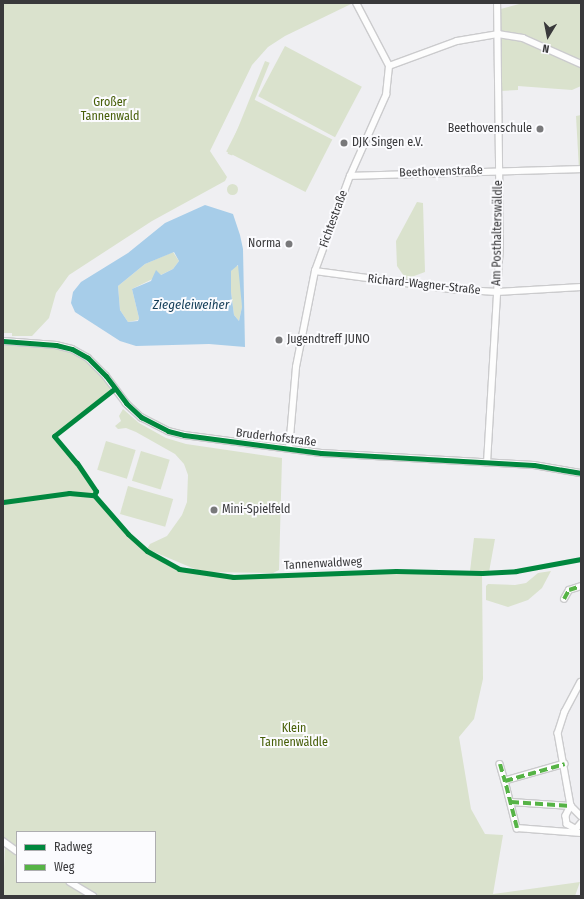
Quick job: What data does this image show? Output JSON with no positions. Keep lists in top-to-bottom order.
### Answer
{
  "streets": {
    "street": [
      "Beethovenstraße",
      "Fichtestraße",
      "Am Posthalterswäldle",
      "Richard-Wagner-Straße",
      "Bruderhofstraße"
    ],
    "cycle path": ["Tannenwaldweg"]
  },
  "crossings": [
    ["Beethovenstraße", "Fichtestraße"],
    ["Beethovenstraße", "Am Posthalterswäldle"],
    ["Fichtestraße", "Richard-Wagner-Straße"],
    ["Fichtestraße", "Bruderhofstraße"],
    ["Am Posthalterswäldle", "Richard-Wagner-Straße"],
    ["Am Posthalterswäldle", "Bruderhofstraße"]
  ],
  "water": ["Ziegeleiweiher"],
  "parks": ["Großer Tannenwald", "Klein Tannenwäldle"],
  "places": [
    "Beethovenschule",
    "DJK Singen e.V.",
    "Norma",
    "Jugendtreff JUNO",
    "Mini-Spielfeld"
  ],
  "legend": ["Radweg", "Weg"],
  "north": "bottom"
}
